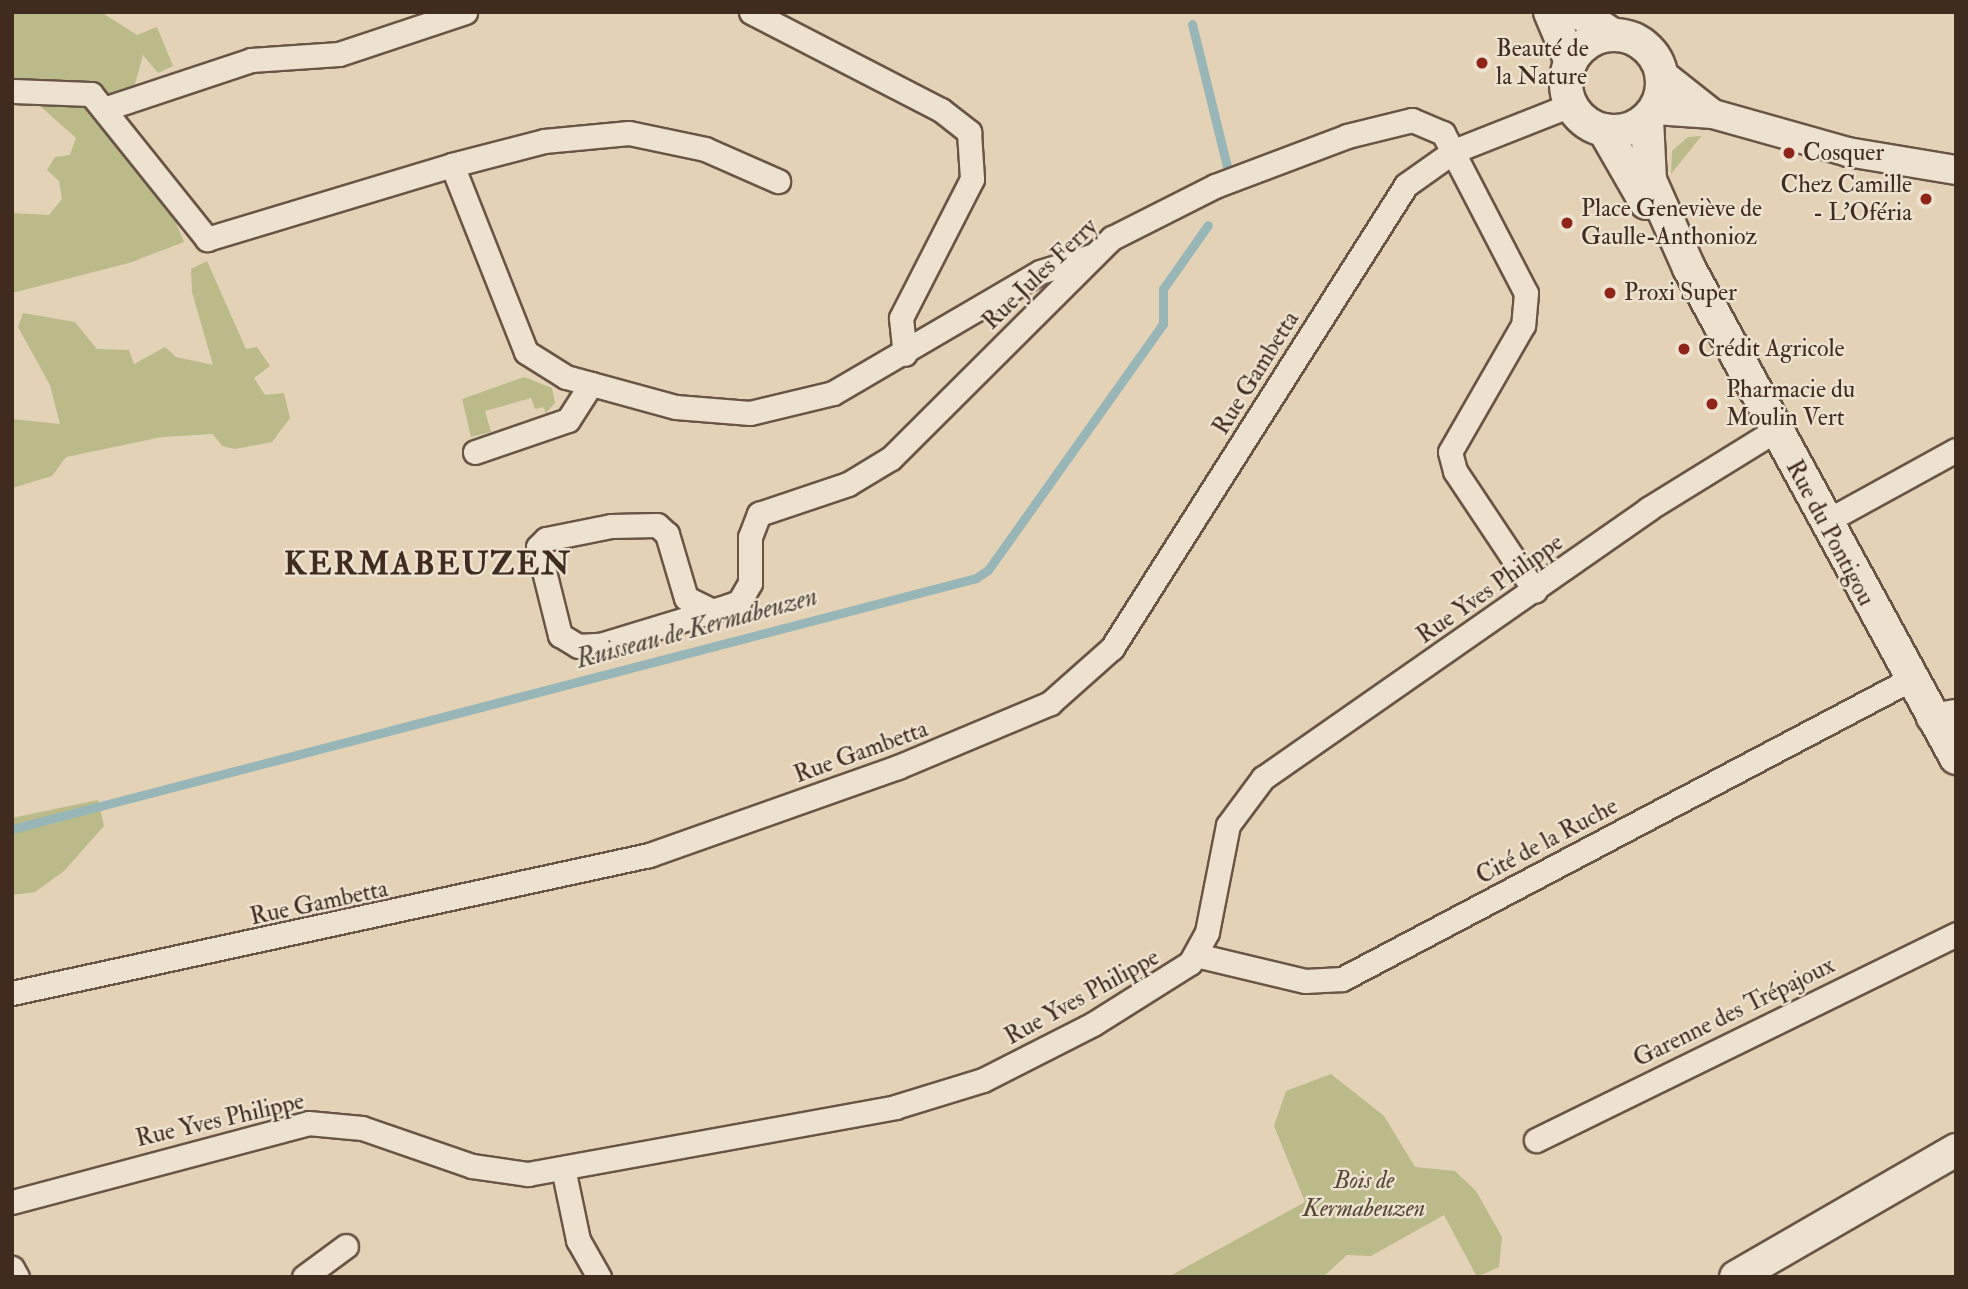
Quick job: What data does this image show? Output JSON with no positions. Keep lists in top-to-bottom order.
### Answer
{
  "streets": {
    "main road": ["Rue du Pontigou"],
    "street": [
      "Rue Jules Ferry",
      "Rue Gambetta",
      "Rue Yves Philippe",
      "Cité de la Ruche",
      "Garenne des Trépajoux"
    ]
  },
  "crossings": [
    ["Rue Jules Ferry", "Rue Gambetta"],
    ["Rue Jules Ferry", "Rue Yves Philippe"],
    ["Rue du Pontigou", "Rue Yves Philippe"],
    ["Rue du Pontigou", "Cité de la Ruche"],
    ["Rue Yves Philippe", "Cité de la Ruche"]
  ],
  "districts": ["KERMABEUZEN"],
  "water": ["Ruisseau de Kermabeuzen"],
  "parks": ["Bois de Kermabeuzen"],
  "places": [
    "Beauté de la Nature",
    "Cosquer",
    "Chez Camille - L'Oféria",
    "Place Geneviève de Gaulle-Anthonioz",
    "Proxi Super",
    "Crédit Agricole",
    "Pharmacie du Moulin Vert"
  ]
}
